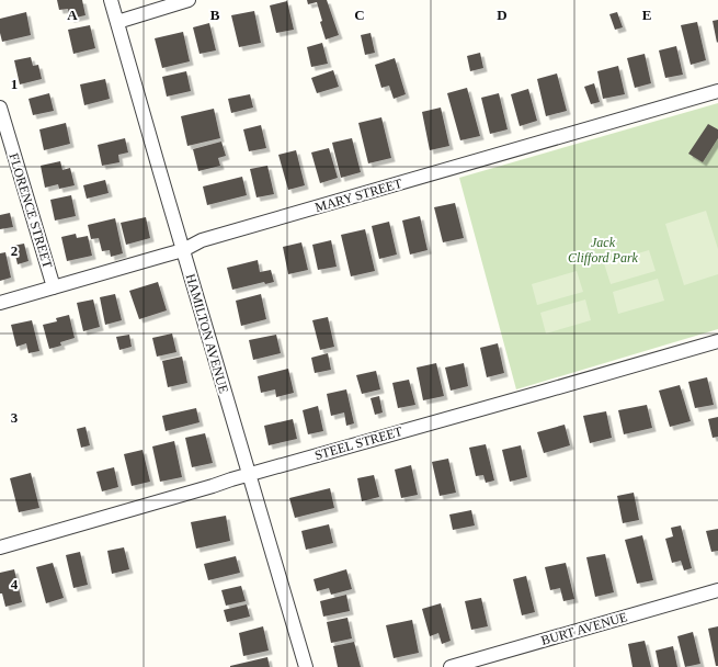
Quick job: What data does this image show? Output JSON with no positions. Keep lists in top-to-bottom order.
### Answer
{
  "streets": {
    "street": [
      "MARY STREET",
      "FLORENCE STREET",
      "HAMILTON AVENUE",
      "STEEL STREET",
      "BURT AVENUE"
    ]
  },
  "crossings": [
    ["MARY STREET", "FLORENCE STREET"],
    ["MARY STREET", "HAMILTON AVENUE"],
    ["HAMILTON AVENUE", "STEEL STREET"]
  ],
  "parks": ["Jack Clifford Park"],
  "grid": {
    "columns": [
      "A",
      "B",
      "C",
      "D",
      "E"
    ],
    "rows": [
      "1",
      "2",
      "3",
      "4"
    ]
  }
}
